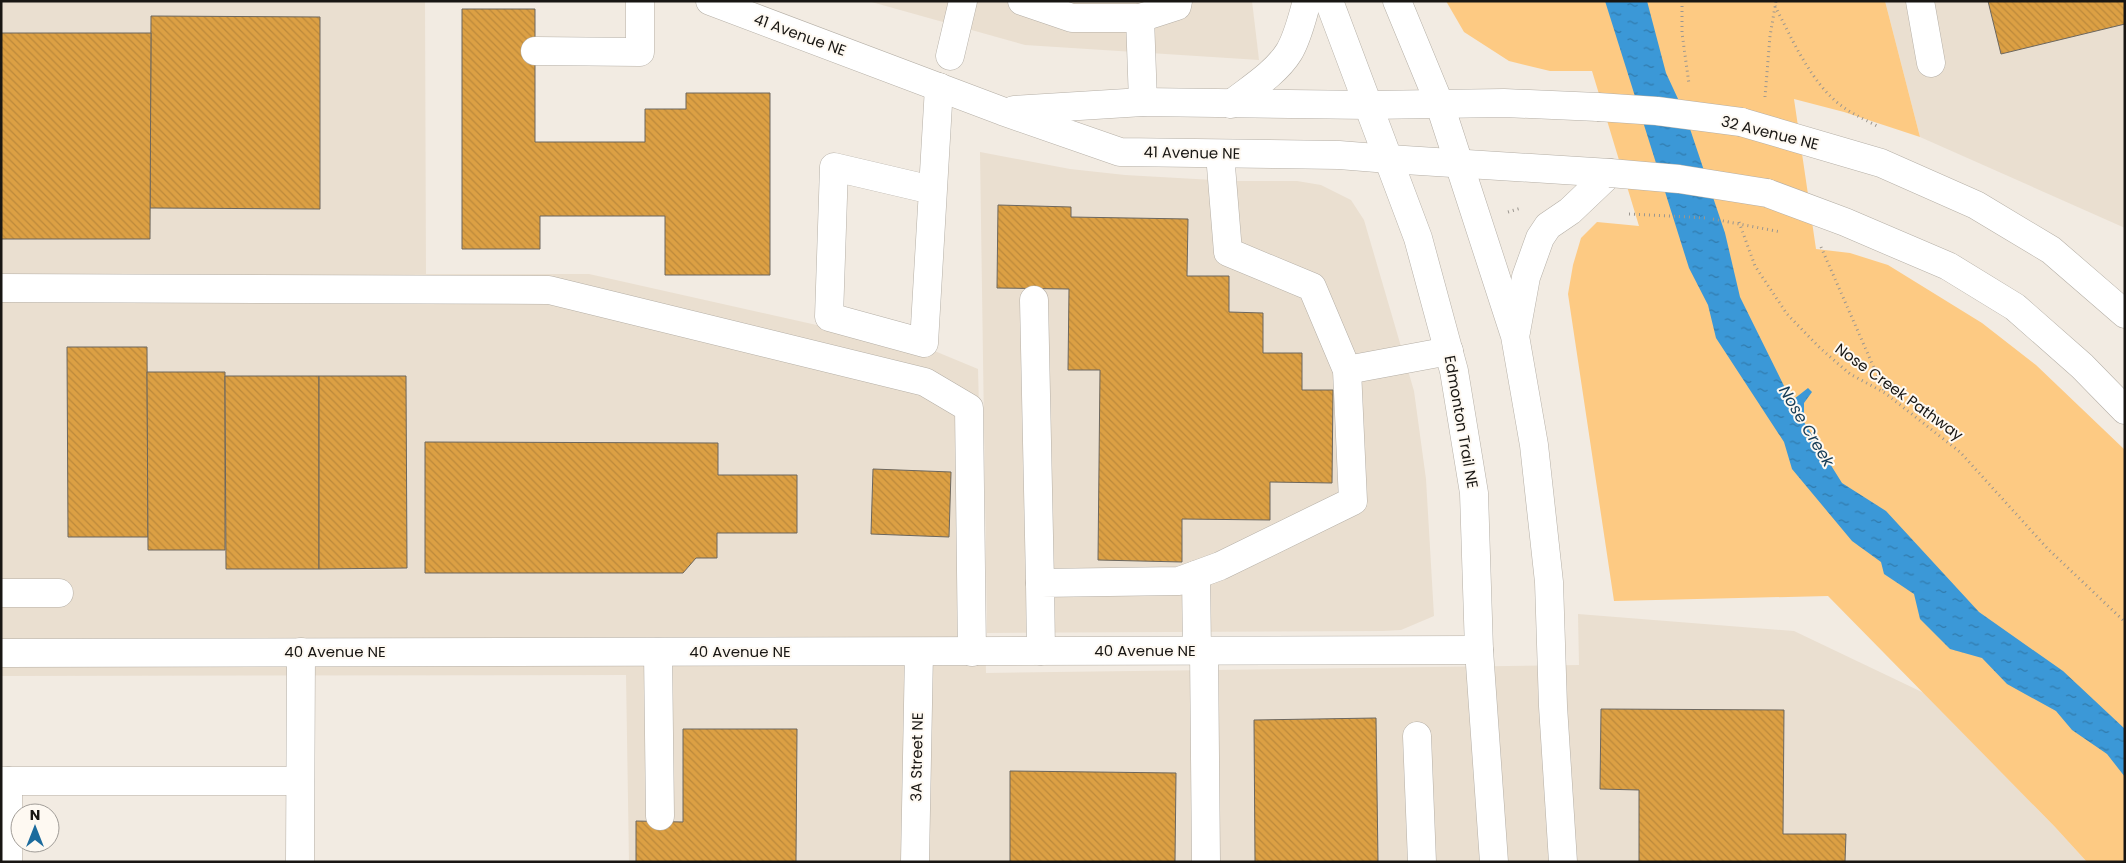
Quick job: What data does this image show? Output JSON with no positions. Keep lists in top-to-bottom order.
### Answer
{
  "streets": {
    "main road": [
      "41 Avenue NE",
      "32 Avenue NE",
      "Edmonton Trail NE",
      "40 Avenue NE",
      "3A Street NE"
    ],
    "path": ["Nose Creek Pathway"]
  },
  "crossings": [
    ["41 Avenue NE", "32 Avenue NE"],
    ["41 Avenue NE", "Edmonton Trail NE"],
    ["32 Avenue NE", "Edmonton Trail NE"],
    ["Edmonton Trail NE", "40 Avenue NE"],
    ["40 Avenue NE", "3A Street NE"]
  ],
  "water": ["Nose Creek"],
  "north": "top"
}
